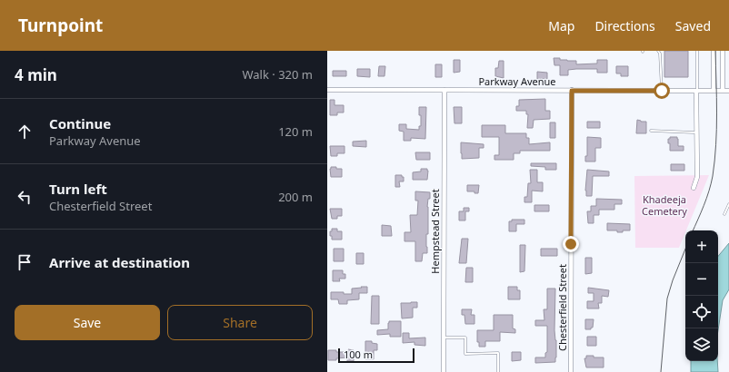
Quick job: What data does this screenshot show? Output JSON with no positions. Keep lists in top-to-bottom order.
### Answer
{
  "streets": {
    "street": ["Parkway Avenue", "Hempstead Street", "Chesterfield Street"]
  },
  "crossings": [
    ["Parkway Avenue", "Hempstead Street"],
    ["Parkway Avenue", "Chesterfield Street"]
  ],
  "parks": ["Khadeeja Cemetery"],
  "scale_bar": "100 m",
  "page": {
    "header": "Turnpoint",
    "nav": ["Map", "Directions", "Saved"],
    "heading": ["4 min", "Walk · 320 m"],
    "list": [
      ["Continue", "Parkway Avenue", "120 m"],
      ["Turn left", "Chesterfield Street", "200 m"],
      "Arrive at destination"
    ],
    "map_buttons": ["+", "−"],
    "buttons": ["Save", "Share"],
    "scale": "100 m"
  }
}
